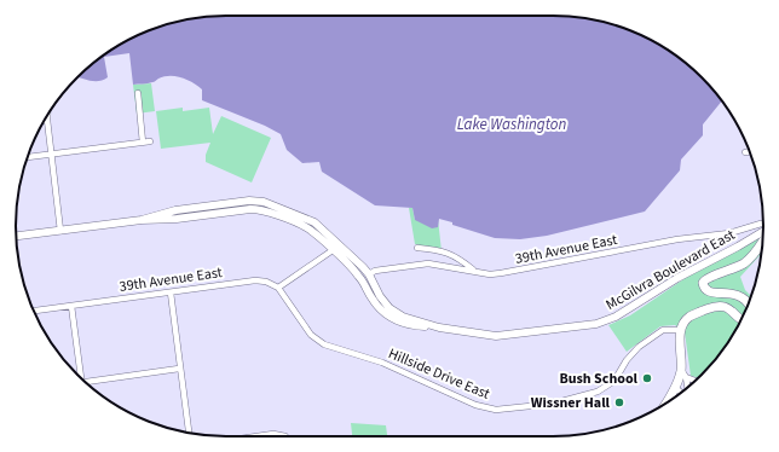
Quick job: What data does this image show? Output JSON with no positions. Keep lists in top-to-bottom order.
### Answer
{
  "streets": {
    "street": ["39th Avenue East", "McGilvra Boulevard East", "Hillside Drive East"]
  },
  "crossings": [
    ["39th Avenue East", "McGilvra Boulevard East"],
    ["39th Avenue East", "Hillside Drive East"]
  ],
  "water": ["Lake Washington"],
  "places": ["Bush School", "Wissner Hall"]
}
